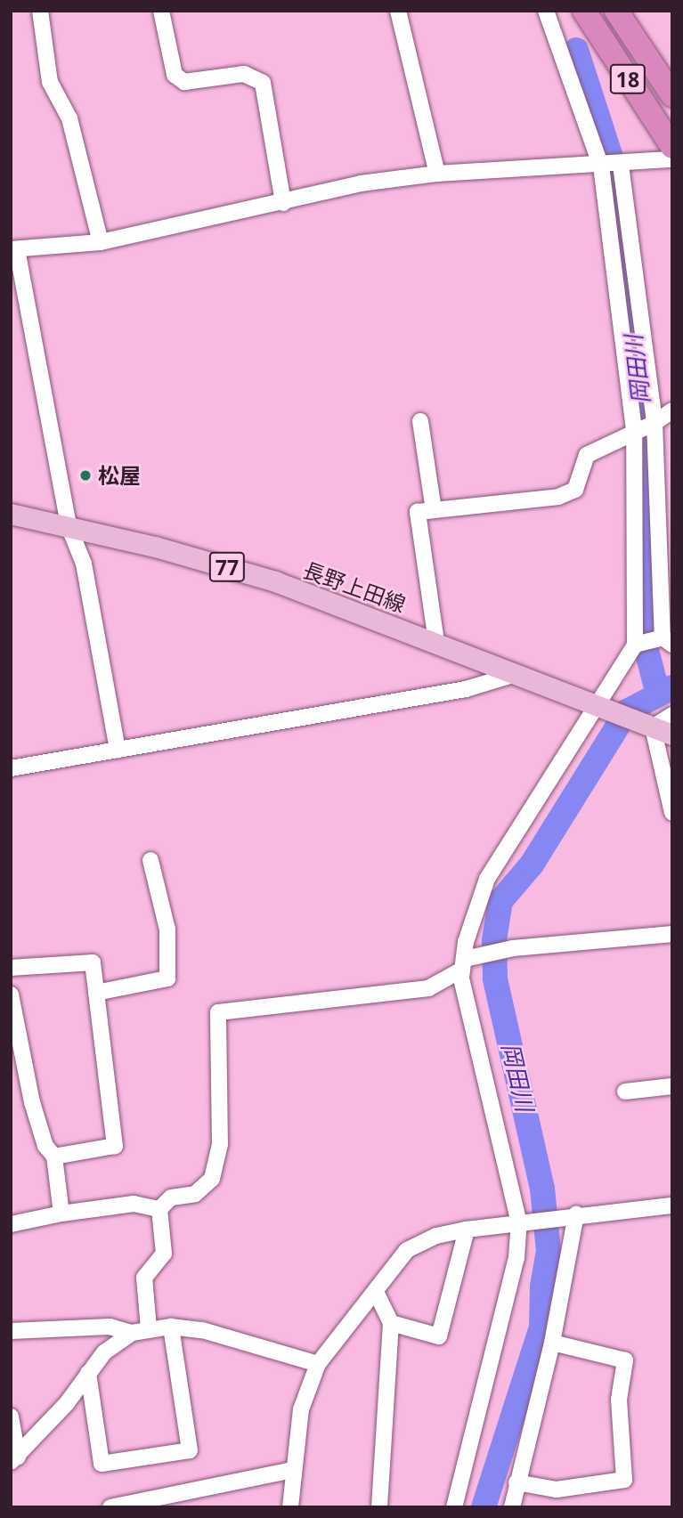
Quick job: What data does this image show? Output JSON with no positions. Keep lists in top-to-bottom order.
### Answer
{
  "streets": {
    "highway": ["18"],
    "main road": ["77", "長野上田線"]
  },
  "water": ["岡田川"],
  "places": ["松屋"]
}
